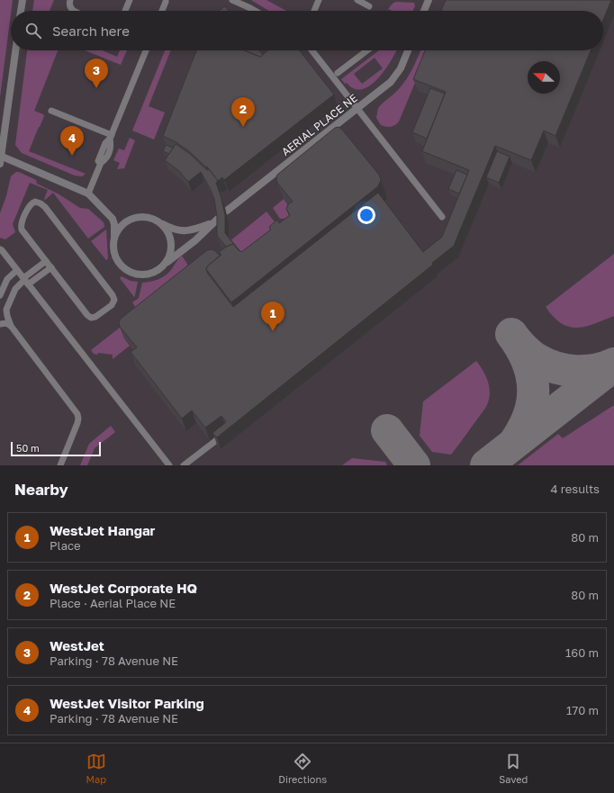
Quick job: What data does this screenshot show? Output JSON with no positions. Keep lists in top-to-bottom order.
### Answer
{
  "streets": {
    "street": ["AERIAL PLACE NE"]
  },
  "scale_bar": "50 m",
  "north": "left",
  "page": {
    "search": "Search here",
    "pins": [
      "3",
      "2",
      "4",
      "1"
    ],
    "scale": "50 m",
    "heading": ["Nearby", "4 results"],
    "list": [
      {
        "mark": "1",
        "name": "WestJet Hangar",
        "note": "Place",
        "value": "80 m"
      },
      {
        "mark": "2",
        "name": "WestJet Corporate HQ",
        "note": "Place · Aerial Place NE",
        "value": "80 m"
      },
      {
        "mark": "3",
        "name": "WestJet",
        "note": "Parking · 78 Avenue NE",
        "value": "160 m"
      },
      {
        "mark": "4",
        "name": "WestJet Visitor Parking",
        "note": "Parking · 78 Avenue NE",
        "value": "170 m"
      }
    ],
    "nav": ["Map", "Directions", "Saved"]
  }
}
